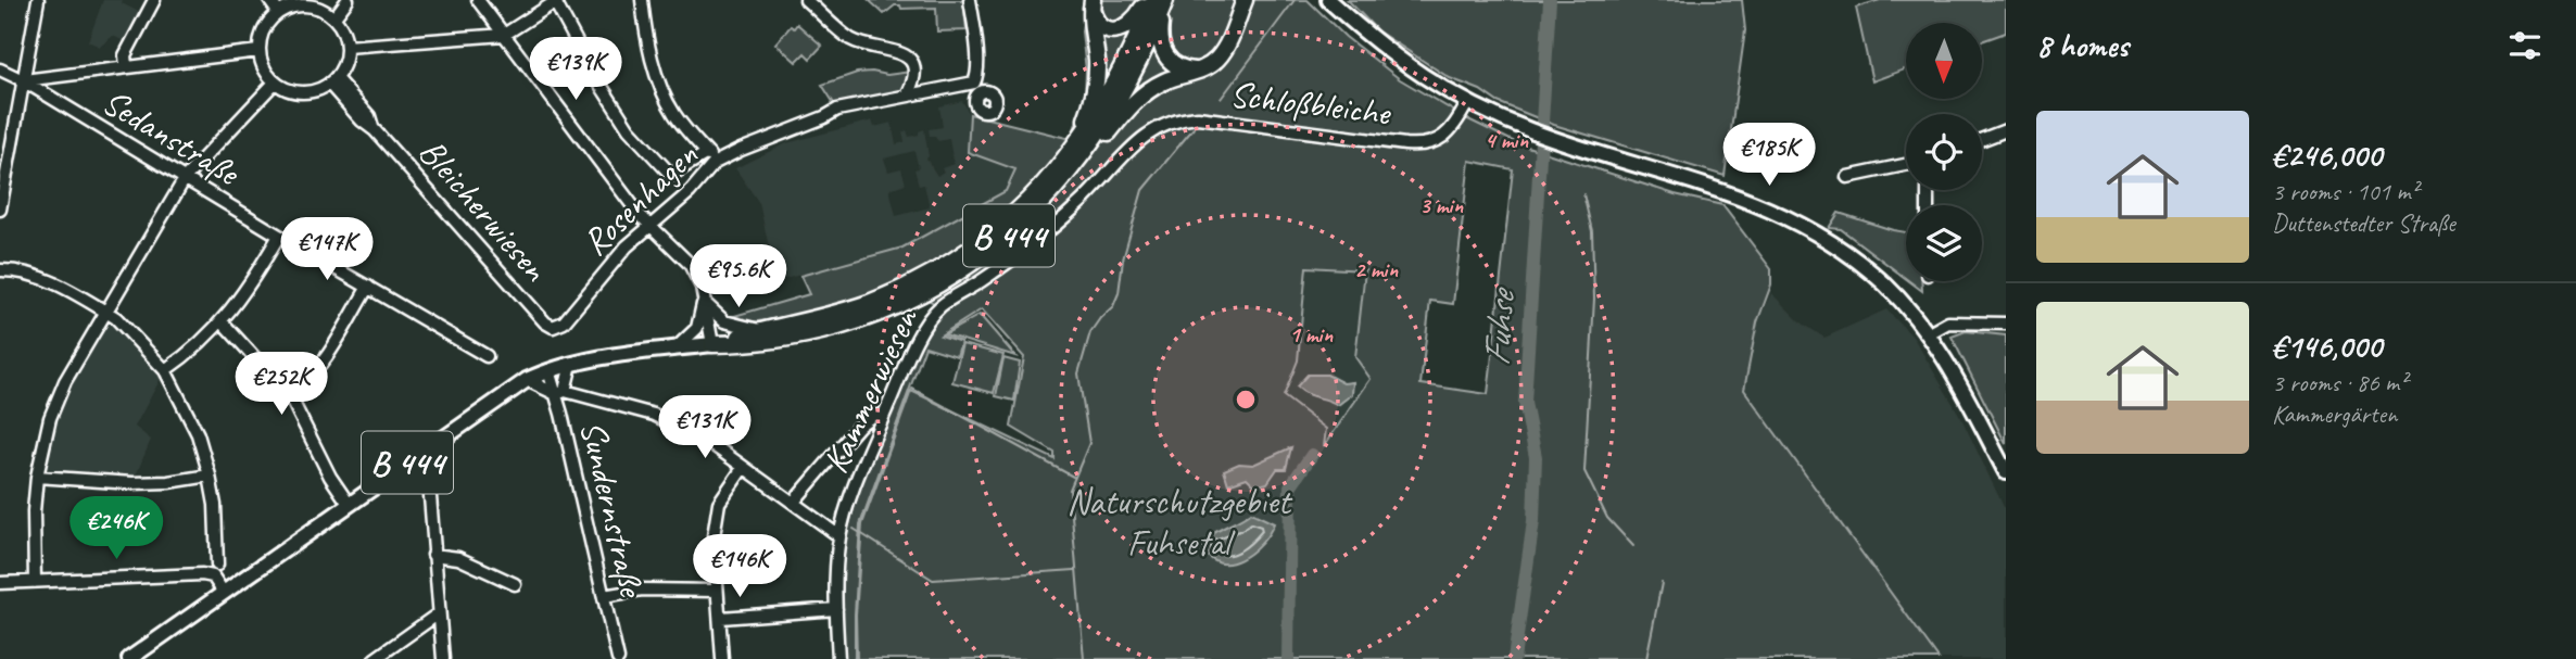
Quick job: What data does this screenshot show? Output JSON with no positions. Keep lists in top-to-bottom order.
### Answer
{
  "streets": {
    "highway": ["B 444"],
    "street": [
      "Schloßbleiche",
      "Sedanstraße",
      "Rosenhagen",
      "Bleicherwiesen",
      "Kammerwiesen",
      "Sundernstraße"
    ]
  },
  "crossings": [
    ["Schloßbleiche", "Kammerwiesen"],
    ["Rosenhagen", "Bleicherwiesen"],
    ["B 444", "Sundernstraße"]
  ],
  "water": ["Fuhse"],
  "parks": ["Naturschutzgebiet Fuhsetal"],
  "north": "bottom",
  "page": {
    "heading": "8 homes",
    "price": [
      "€139K",
      "€185K",
      "€147K",
      "€95.6K",
      "€252K",
      "€131K",
      "€246K",
      "€146K"
    ],
    "list": [
      {
        "name": "€246,000",
        "note": "3 rooms · 101 m² · Duttenstedter Straße"
      },
      {
        "name": "€146,000",
        "note": "3 rooms · 86 m² · Kammergärten"
      }
    ]
  },
  "rings": [
    "4 min",
    "3 min",
    "2 min",
    "1 min"
  ]
}
